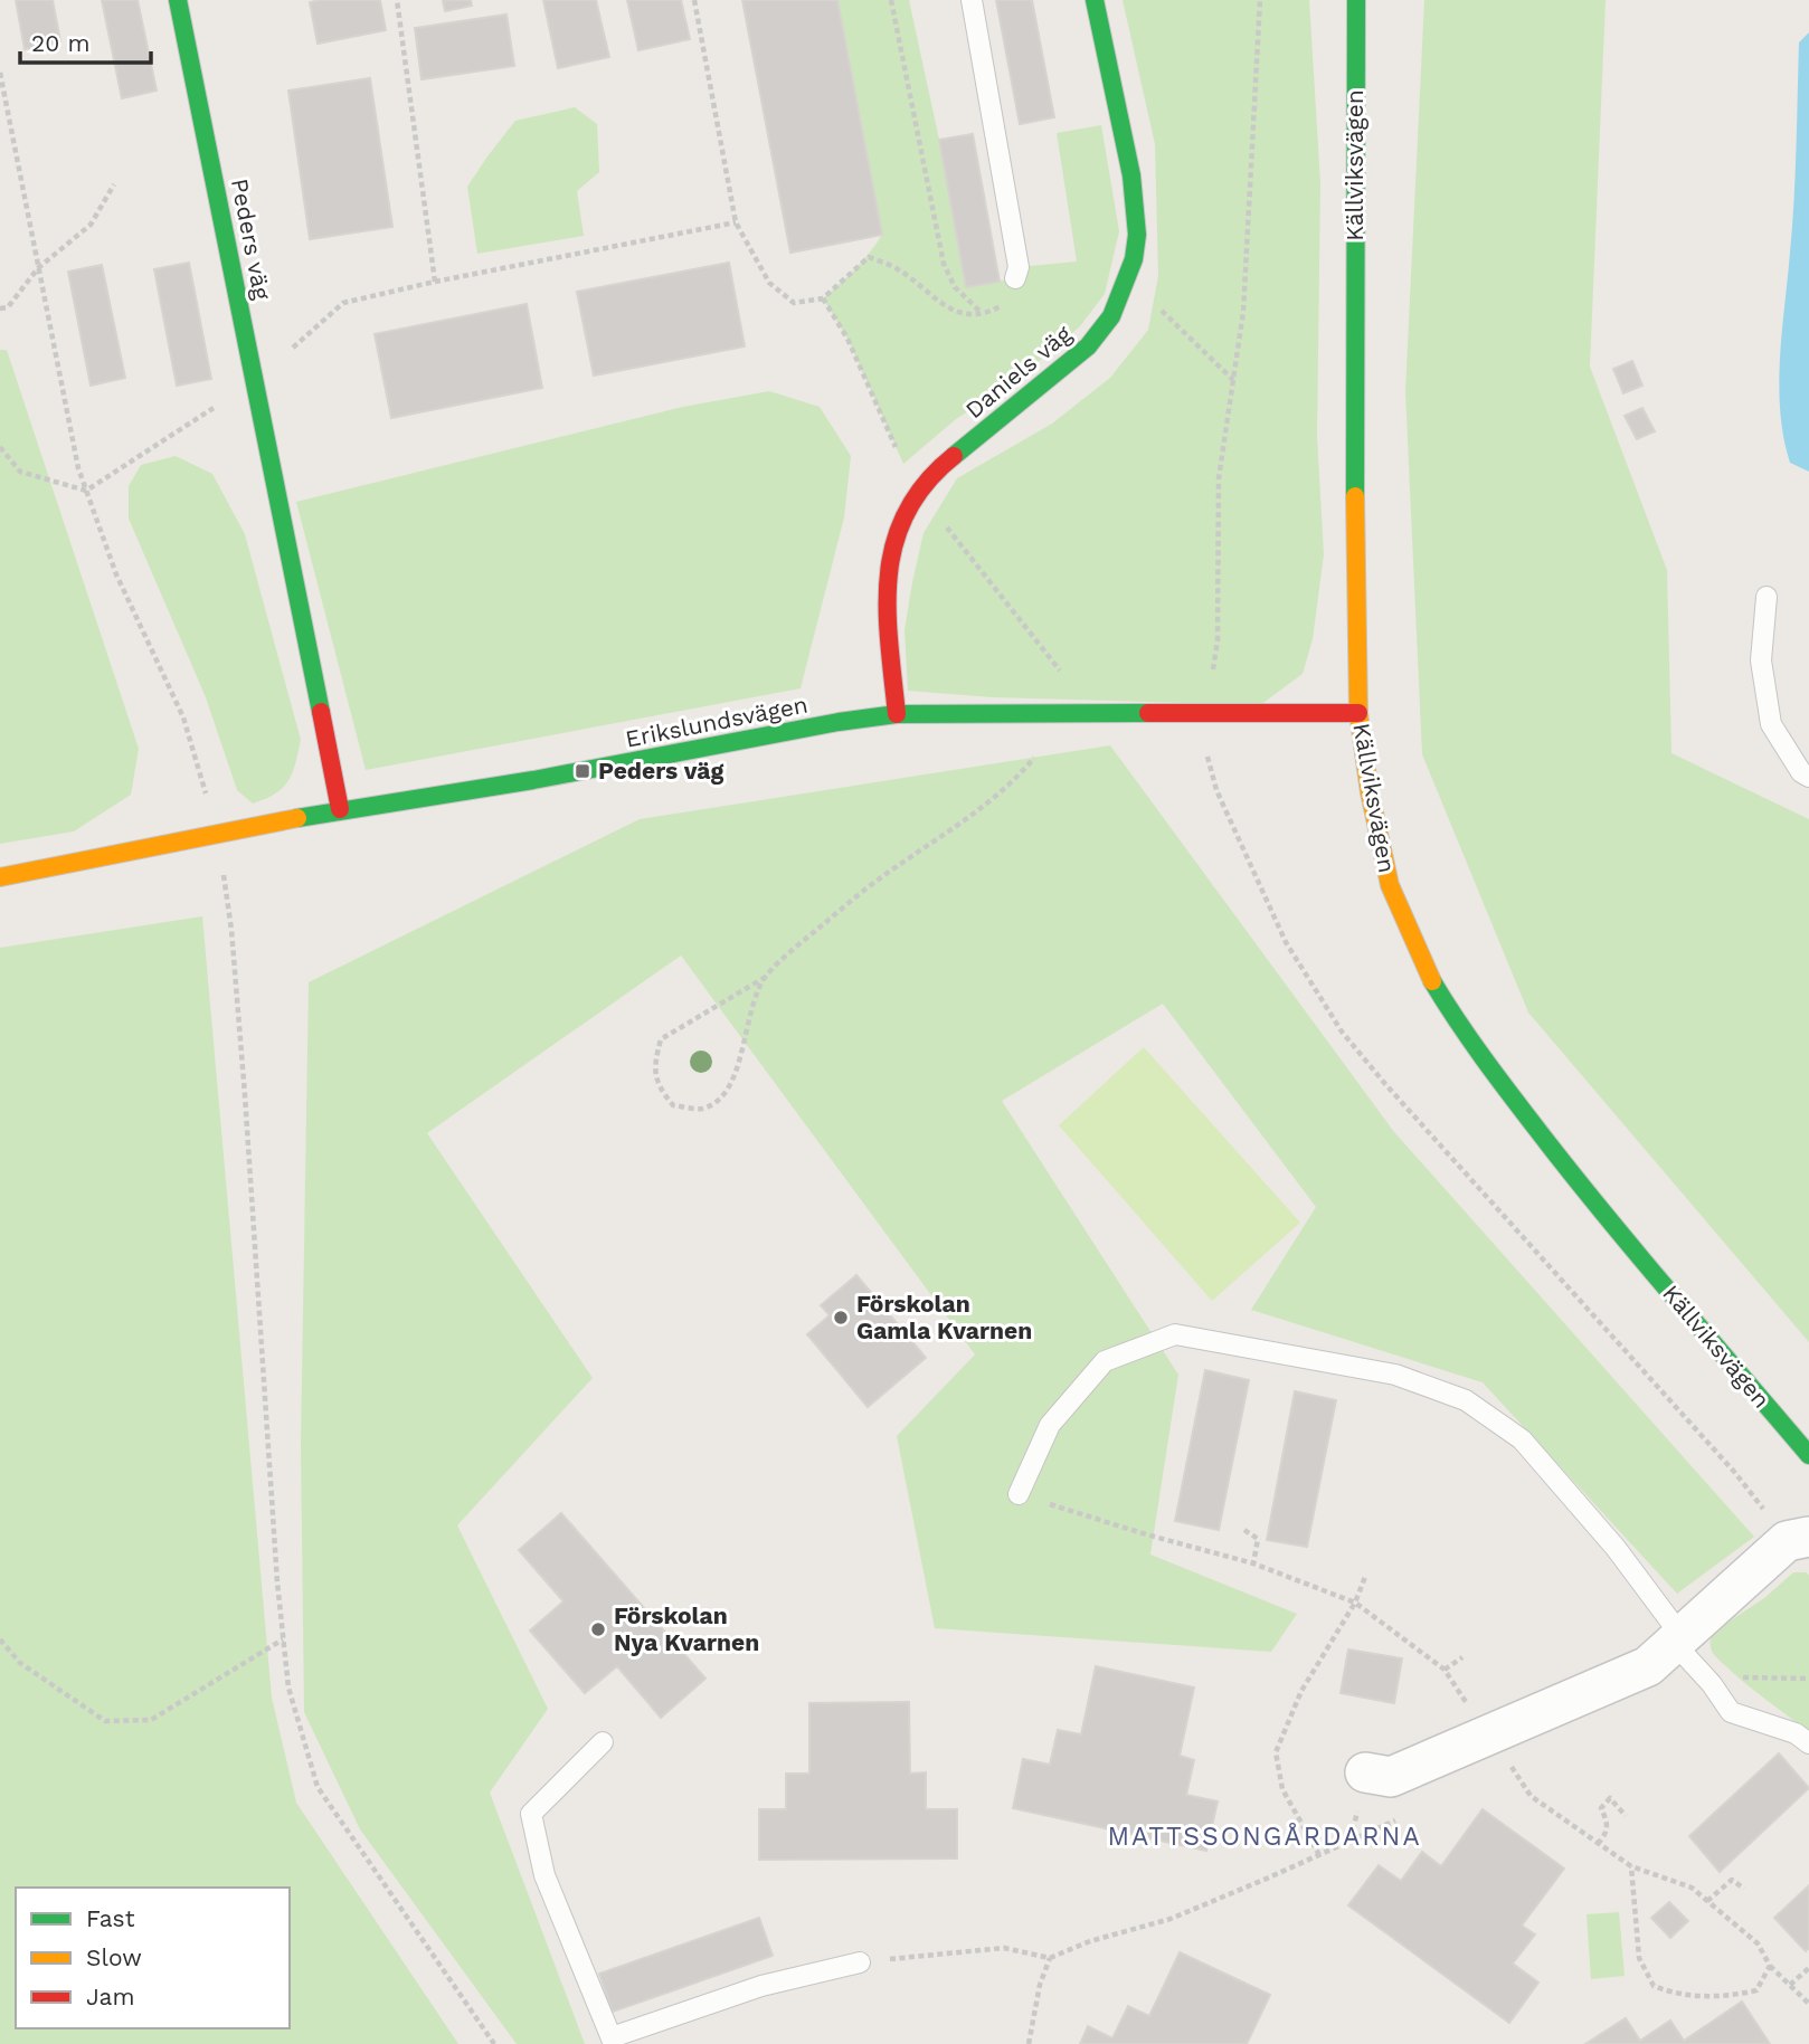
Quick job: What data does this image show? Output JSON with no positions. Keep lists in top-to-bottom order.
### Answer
{
  "streets": {
    "street": [
      "Källviksvägen",
      "Peders väg",
      "Daniels väg",
      "Erikslundsvägen"
    ]
  },
  "crossings": [
    ["Källviksvägen", "Erikslundsvägen"],
    ["Peders väg", "Erikslundsvägen"],
    ["Daniels väg", "Erikslundsvägen"]
  ],
  "districts": ["MATTSSONGÅRDARNA"],
  "places": {
    "transit": ["Peders väg"],
    "other": ["Förskolan Gamla Kvarnen", "Förskolan Nya Kvarnen"]
  },
  "legend": ["Fast", "Slow", "Jam"],
  "scale_bar": "20 m"
}
